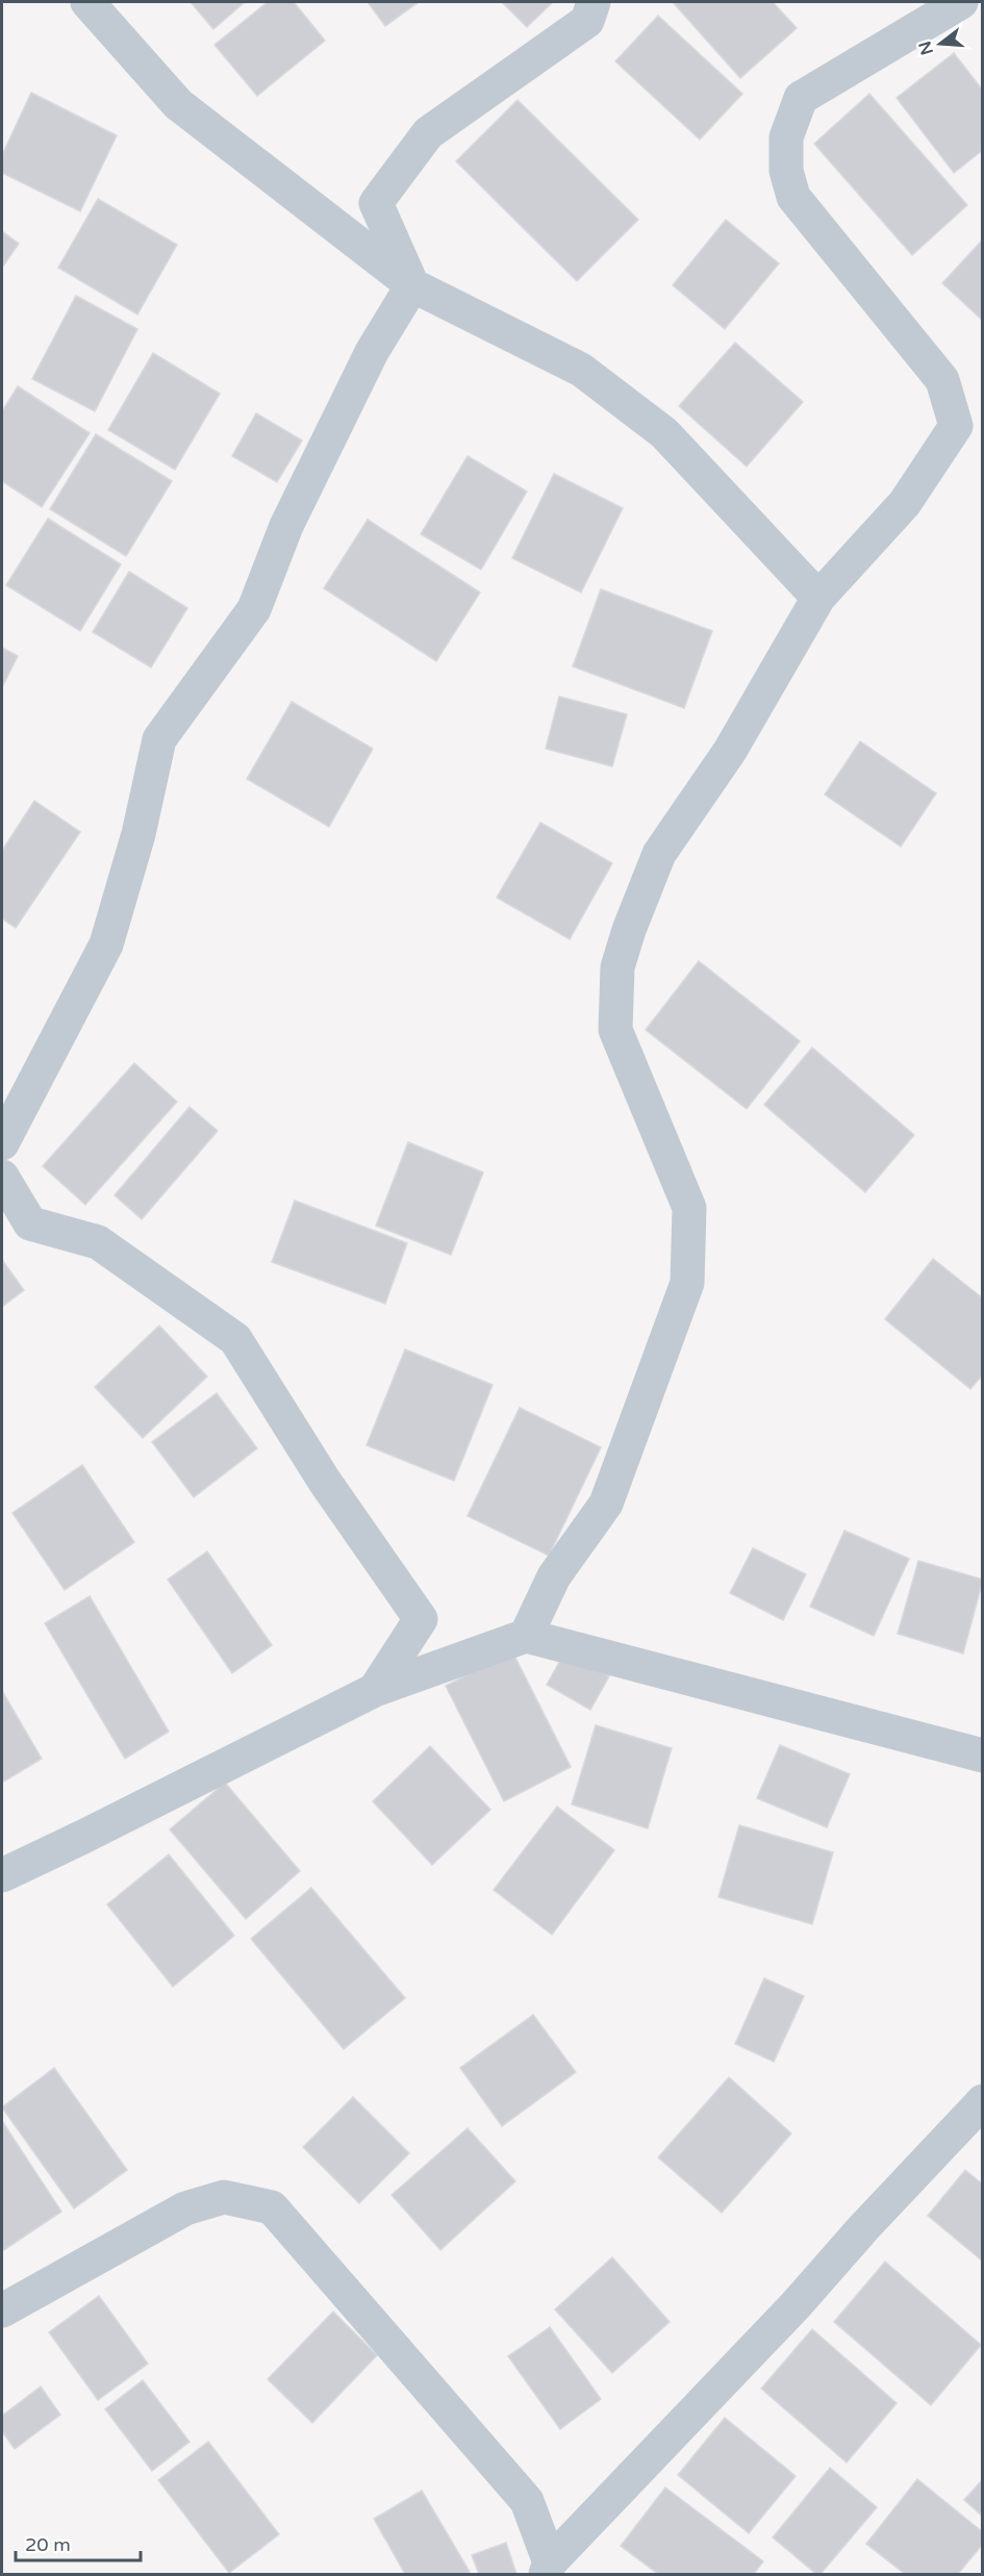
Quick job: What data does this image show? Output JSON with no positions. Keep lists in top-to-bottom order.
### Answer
{
  "scale_bar": "20 m",
  "north": "left"
}
